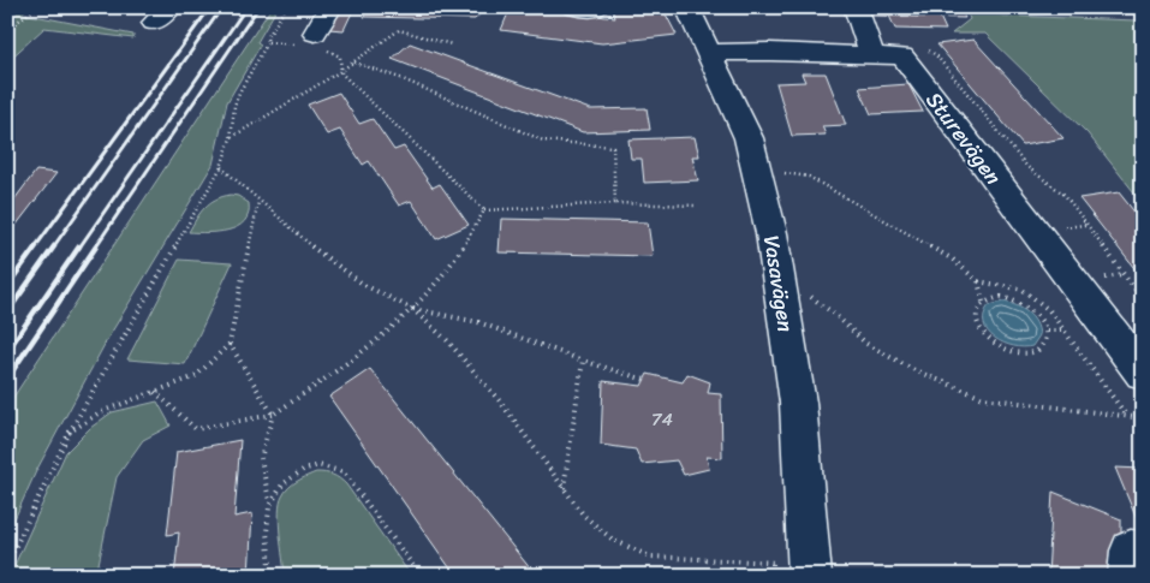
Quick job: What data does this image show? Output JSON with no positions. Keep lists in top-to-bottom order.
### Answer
{
  "streets": {
    "street": ["Sturevägen", "Vasavägen"]
  },
  "house_numbers": ["74"]
}
